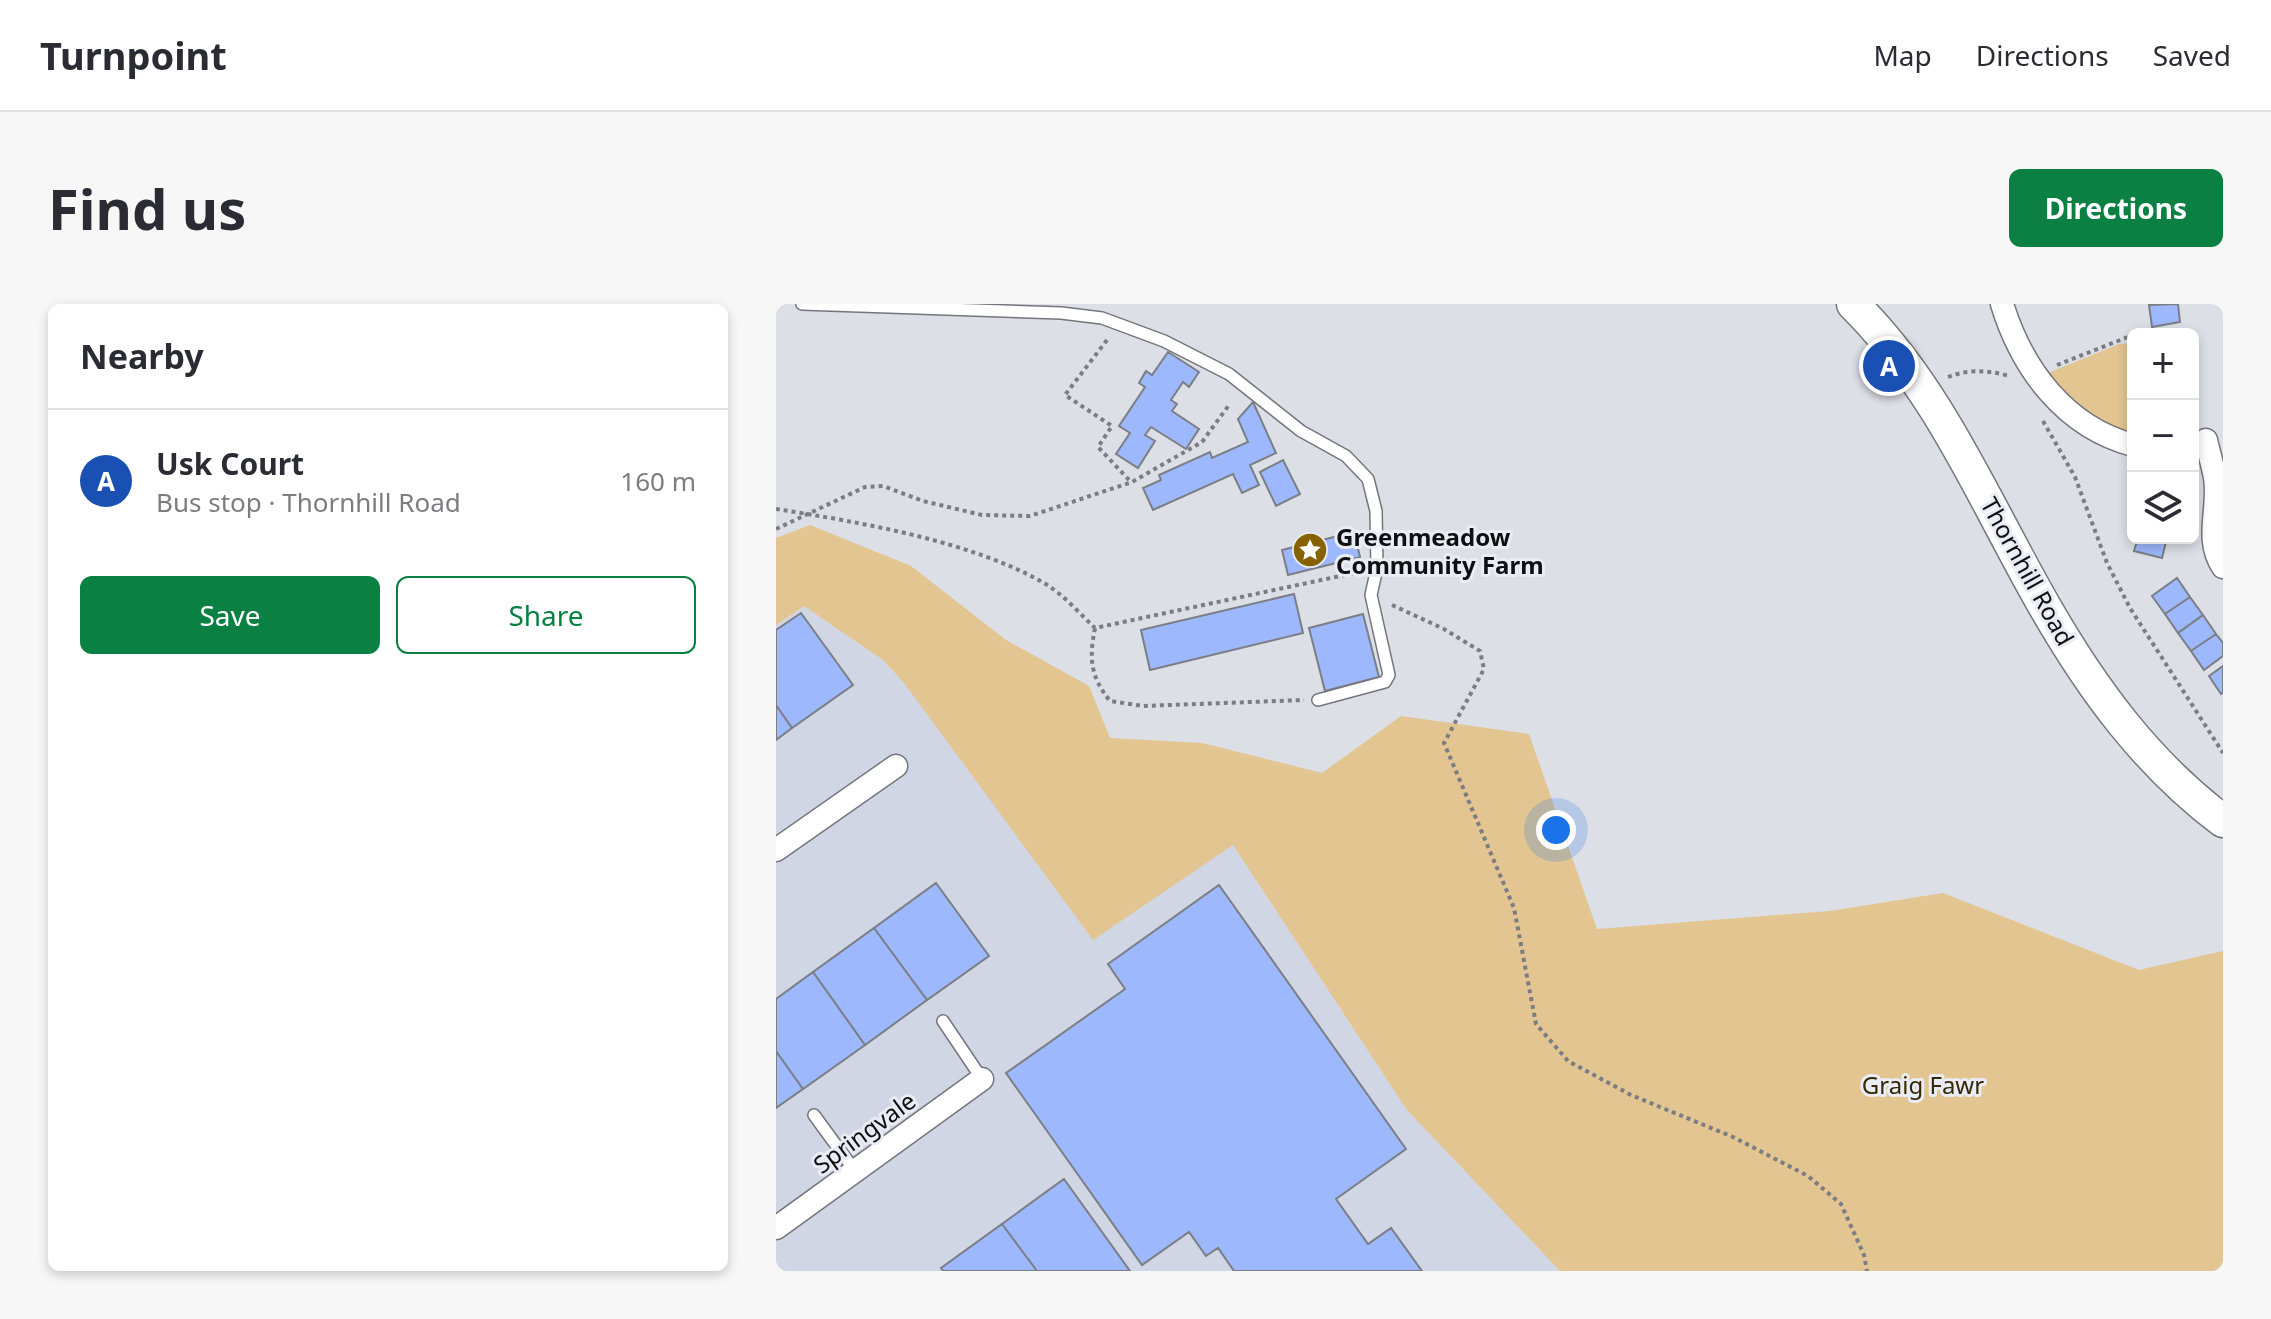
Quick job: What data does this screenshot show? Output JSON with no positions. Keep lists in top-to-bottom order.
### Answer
{
  "streets": {
    "street": ["Thornhill Road", "Springvale"]
  },
  "parks": ["Graig Fawr"],
  "places": {
    "place": ["Greenmeadow Community Farm"]
  },
  "page": {
    "header": "Turnpoint",
    "nav": ["Map", "Directions", "Saved"],
    "buttons": [
      "Directions",
      ["Save", "Share"]
    ],
    "title": "Find us",
    "heading": "Nearby",
    "map_buttons": ["+", "−"],
    "pins": "A",
    "list": [
      {
        "mark": "A",
        "name": "Usk Court",
        "note": "Bus stop · Thornhill Road",
        "value": "160 m"
      }
    ]
  }
}
